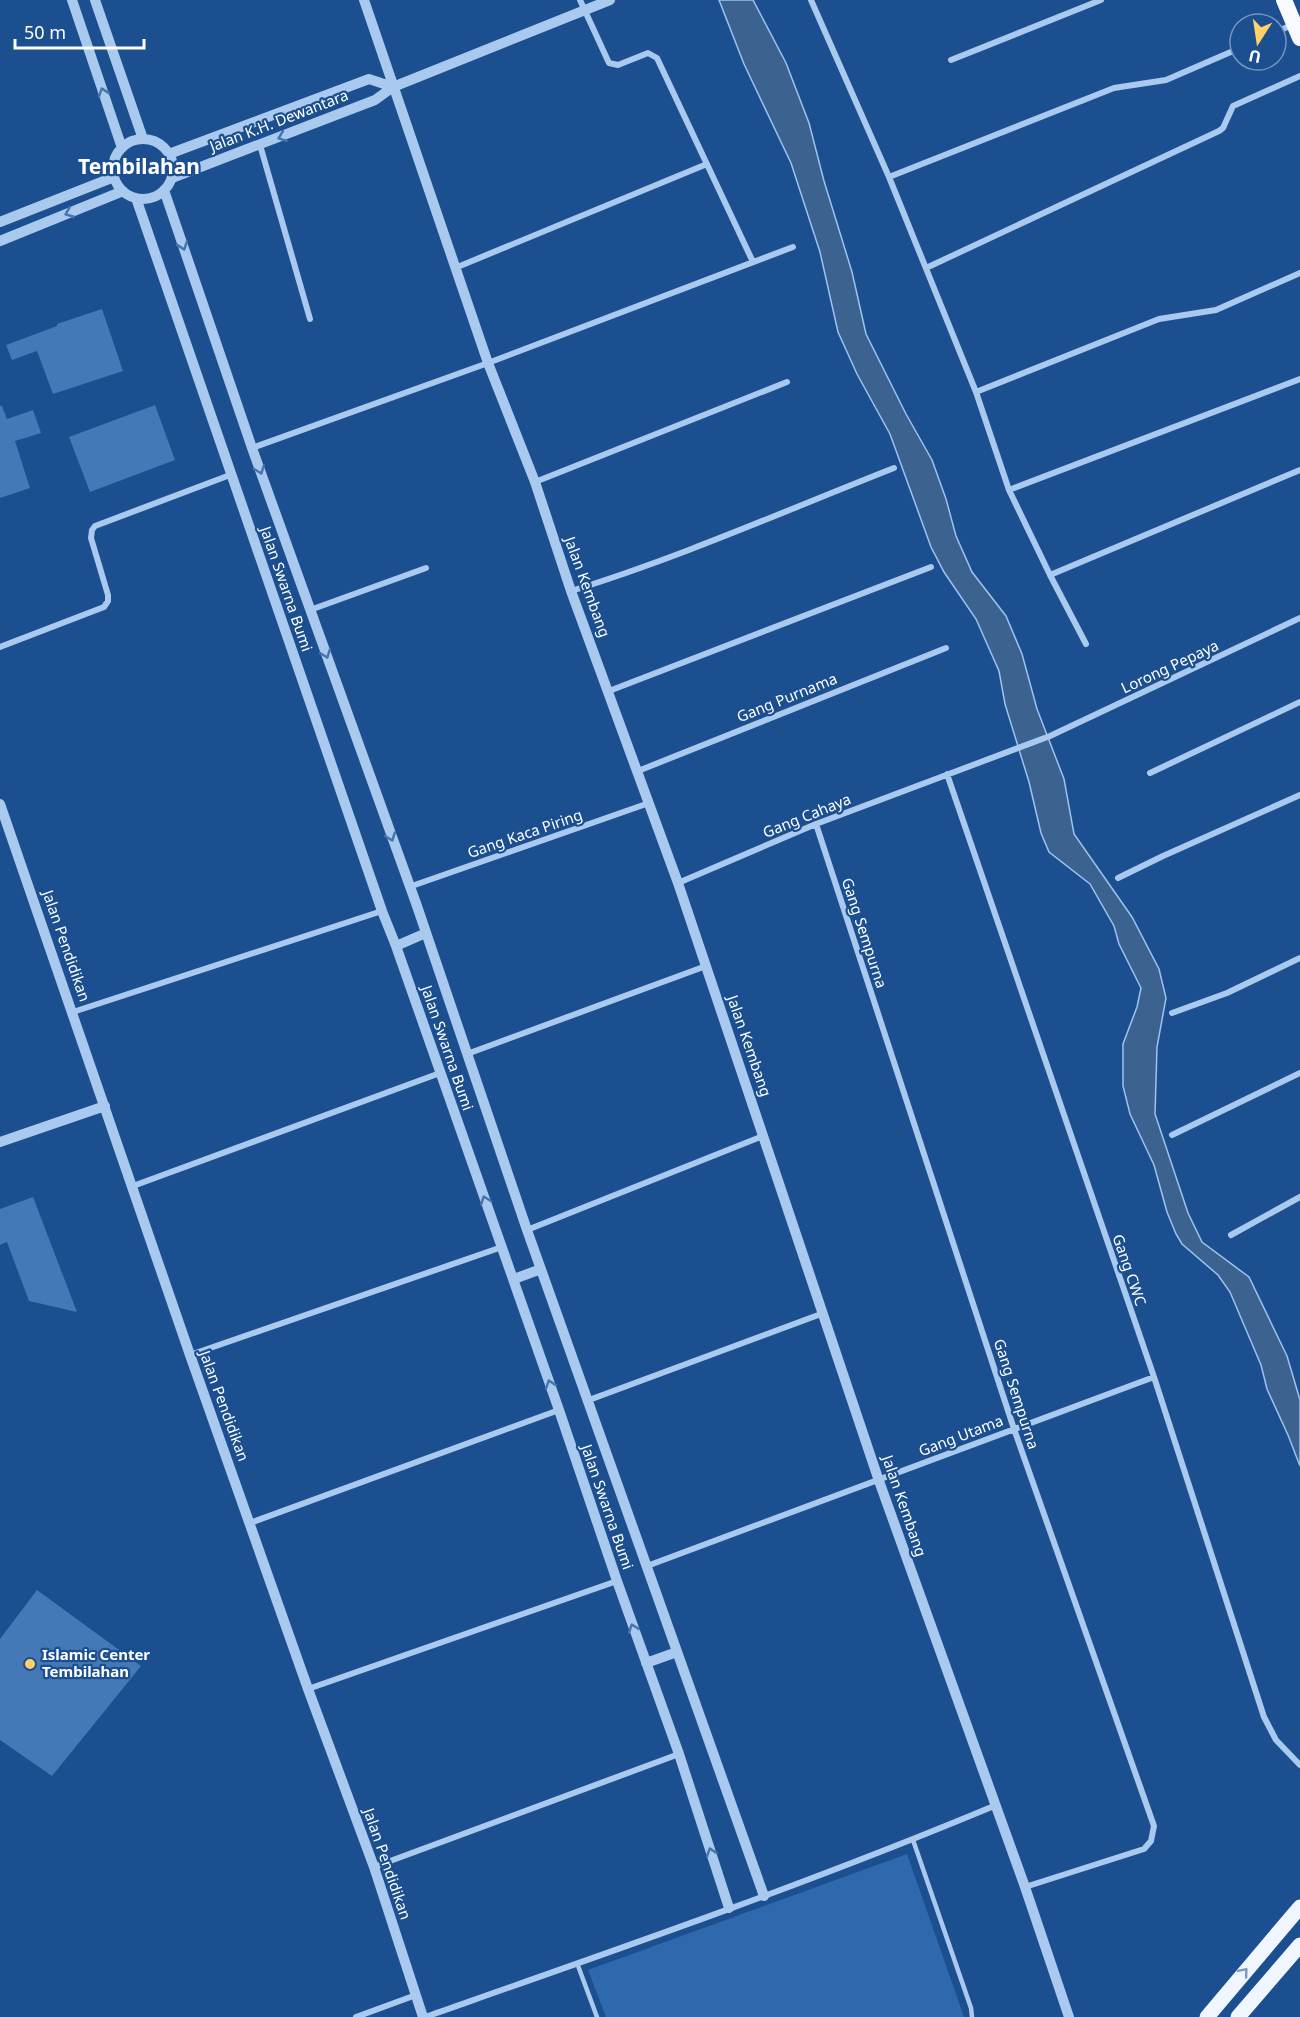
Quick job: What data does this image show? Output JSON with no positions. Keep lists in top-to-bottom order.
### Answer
{
  "streets": {
    "street": [
      "Jalan K.H. Dewantara",
      "Jalan Kembang",
      "Jalan Swarna Bumi",
      "Lorong Pepaya",
      "Gang Purnama",
      "Gang Cahaya",
      "Gang Kaca Piring",
      "Gang Sempurna",
      "Jalan Pendidikan",
      "Gang CWC",
      "Gang Utama"
    ]
  },
  "crossings": [
    ["Jalan K.H. Dewantara", "Jalan Kembang"],
    ["Jalan K.H. Dewantara", "Jalan Swarna Bumi"],
    ["Jalan Kembang", "Gang Purnama"],
    ["Jalan Kembang", "Gang Cahaya"],
    ["Jalan Kembang", "Gang Kaca Piring"],
    ["Jalan Kembang", "Gang Sempurna"],
    ["Jalan Kembang", "Gang Utama"],
    ["Jalan Swarna Bumi", "Gang Kaca Piring"],
    ["Jalan Swarna Bumi", "Gang Utama"],
    ["Lorong Pepaya", "Gang Cahaya"],
    ["Gang Cahaya", "Gang Sempurna"],
    ["Gang Cahaya", "Gang CWC"],
    ["Gang Sempurna", "Gang Utama"],
    ["Gang CWC", "Gang Utama"]
  ],
  "districts": ["Tembilahan"],
  "places": ["Islamic Center Tembilahan"],
  "scale_bar": "50 m",
  "north": "bottom"
}
